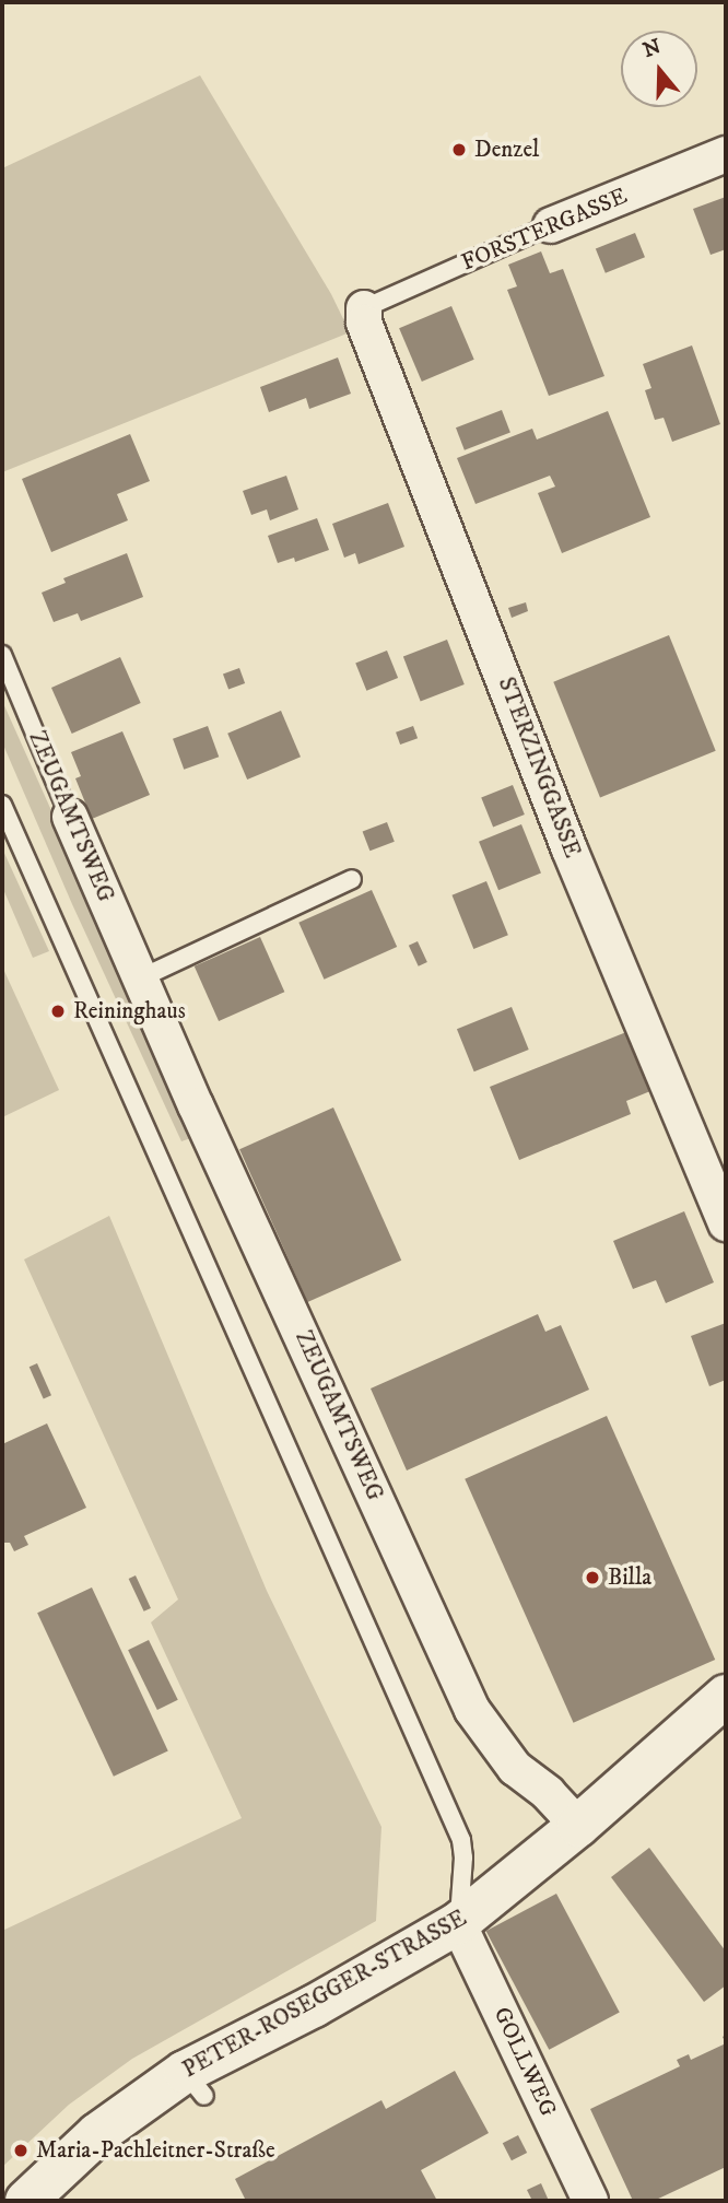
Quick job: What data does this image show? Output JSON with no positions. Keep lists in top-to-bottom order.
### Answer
{
  "streets": {
    "main road": ["PETER-ROSEGGER-STRASSE"],
    "street": [
      "FORSTERGASSE",
      "STERZINGGASSE",
      "ZEUGAMTSWEG",
      "GOLLWEG"
    ]
  },
  "crossings": [
    ["FORSTERGASSE", "STERZINGGASSE"],
    ["ZEUGAMTSWEG", "PETER-ROSEGGER-STRASSE"],
    ["PETER-ROSEGGER-STRASSE", "GOLLWEG"]
  ],
  "places": [
    "Denzel",
    "Reininghaus",
    "Billa",
    "Maria-Pachleitner-Straße"
  ],
  "north": "top"
}
